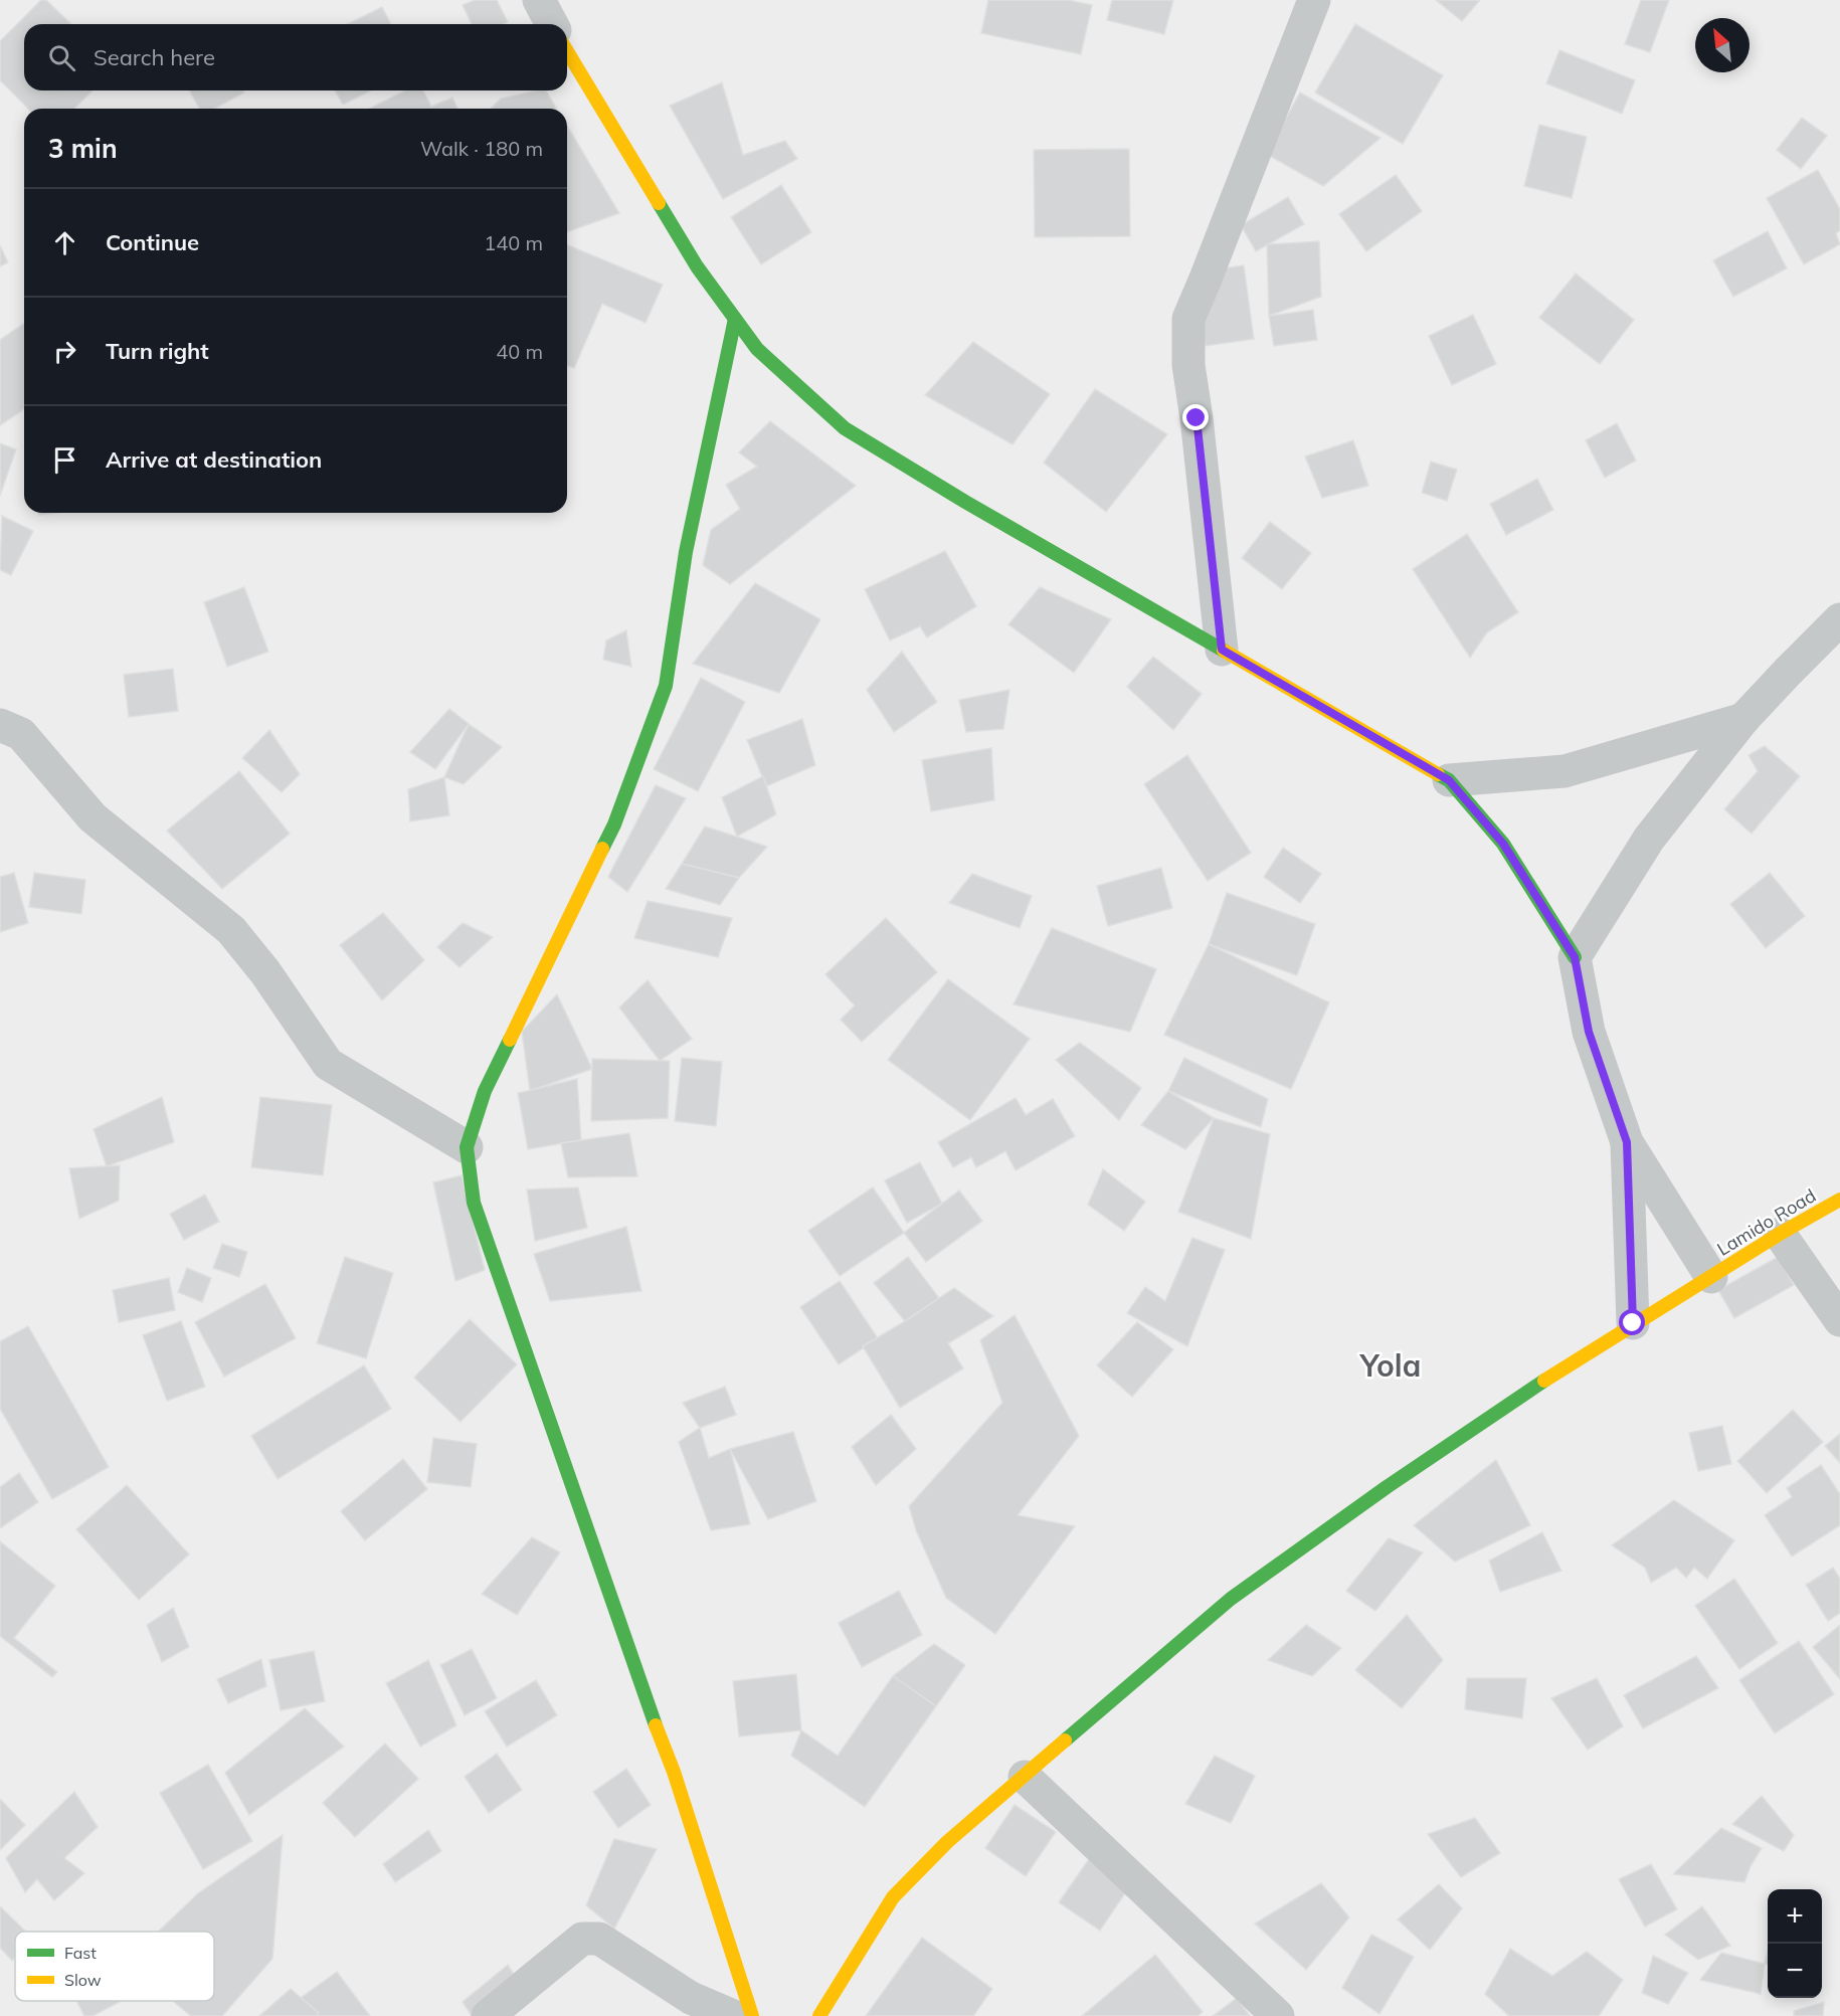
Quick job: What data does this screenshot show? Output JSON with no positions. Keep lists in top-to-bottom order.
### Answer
{
  "streets": {
    "street": ["Lamido Road"]
  },
  "districts": ["Yola"],
  "legend": ["Fast", "Slow"],
  "north": "top left",
  "page": {
    "search": "Search here",
    "heading": ["3 min", "Walk · 180 m"],
    "list": [
      ["Continue", "140 m"],
      ["Turn right", "40 m"],
      "Arrive at destination"
    ],
    "map_buttons": ["+", "−"]
  }
}
